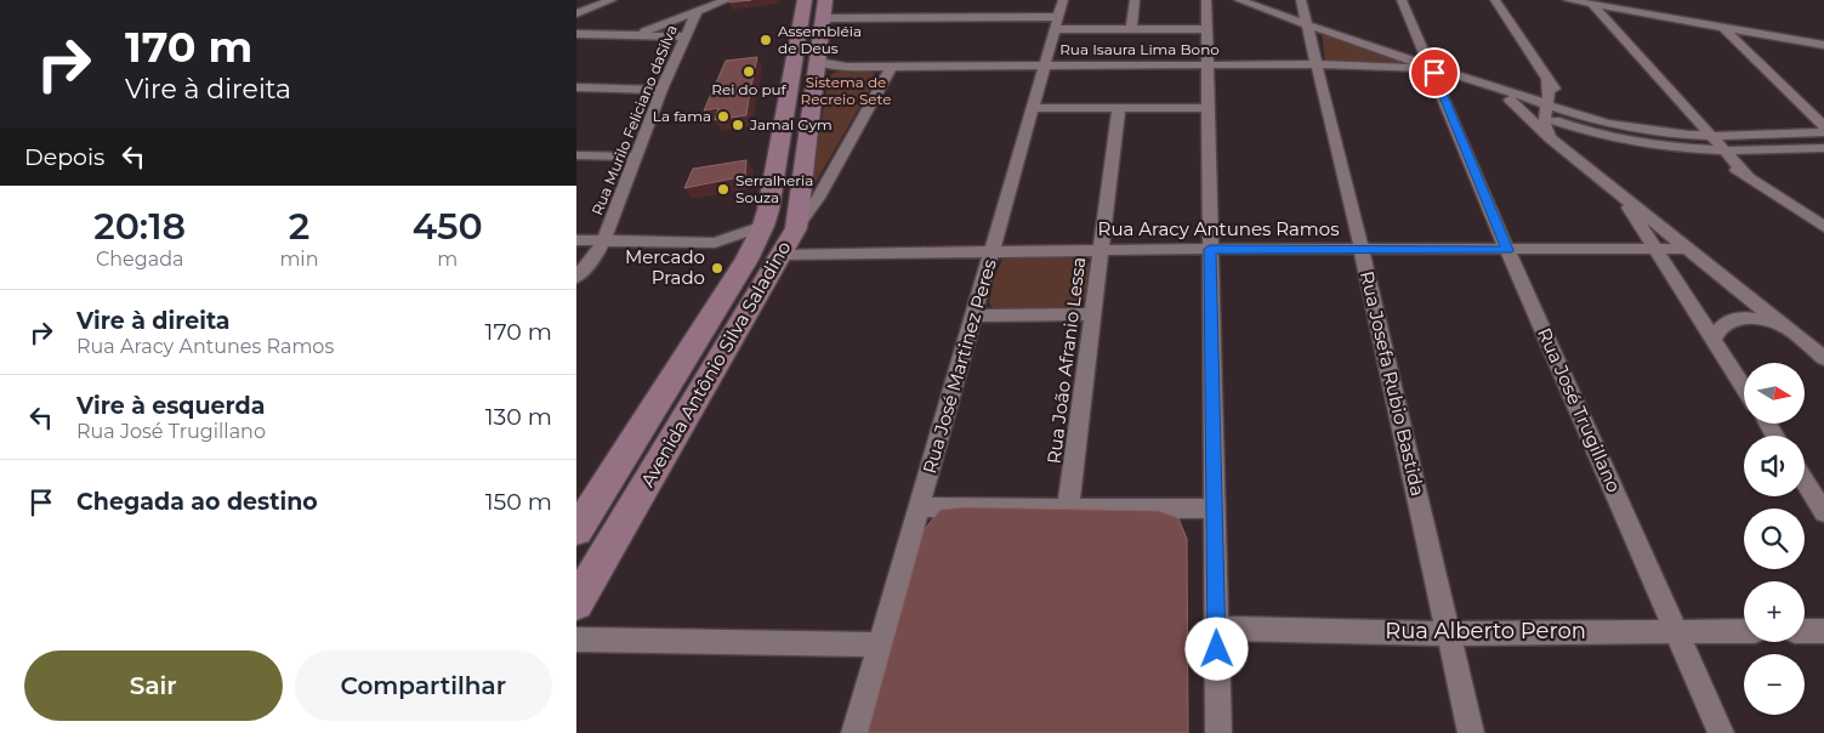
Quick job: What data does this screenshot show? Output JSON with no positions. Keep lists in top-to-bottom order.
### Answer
{
  "streets": {
    "main road": ["Avenida Antônio Silva Saladino"],
    "street": [
      "Rua Isaura Lima Bono",
      "Rua Murilo Feliciano daSilva",
      "Rua Aracy Antunes Ramos",
      "Rua João Afranio Lessa",
      "Rua José Martinez Peres",
      "Rua Josefa Rubio Bastida",
      "Rua José Trugillano",
      "Rua Alberto Peron"
    ]
  },
  "crossings": [
    ["Rua Isaura Lima Bono", "Avenida Antônio Silva Saladino"],
    ["Rua Isaura Lima Bono", "Rua José Martinez Peres"],
    ["Rua Isaura Lima Bono", "Rua Josefa Rubio Bastida"],
    ["Rua Isaura Lima Bono", "Rua José Trugillano"],
    ["Rua Aracy Antunes Ramos", "Rua João Afranio Lessa"],
    ["Rua Aracy Antunes Ramos", "Avenida Antônio Silva Saladino"],
    ["Rua Aracy Antunes Ramos", "Rua José Martinez Peres"],
    ["Rua Aracy Antunes Ramos", "Rua Josefa Rubio Bastida"],
    ["Rua Aracy Antunes Ramos", "Rua José Trugillano"],
    ["Rua Josefa Rubio Bastida", "Rua Alberto Peron"],
    ["Rua José Trugillano", "Rua Alberto Peron"]
  ],
  "parks": ["Sistema de Recreio Sete"],
  "places": [
    "Assembléia de Deus",
    "Rei do puf",
    "La fama",
    "Jamal Gym",
    "Serralheria Souza",
    "Mercado Prado"
  ],
  "north": "right",
  "page": {
    "turn": ["170 m", "Vire à direita"],
    "then": "Depois",
    "eta": [
      "20:18",
      "Chegada",
      "2",
      "min",
      "450",
      "m"
    ],
    "list": [
      {
        "name": "Vire à direita",
        "note": "Rua Aracy Antunes Ramos",
        "value": "170 m"
      },
      {
        "name": "Vire à esquerda",
        "note": "Rua José Trugillano",
        "value": "130 m"
      },
      {
        "name": "Chegada ao destino",
        "value": "150 m"
      }
    ],
    "map_buttons": ["+", "−"],
    "buttons": ["Sair", "Compartilhar"]
  }
}
